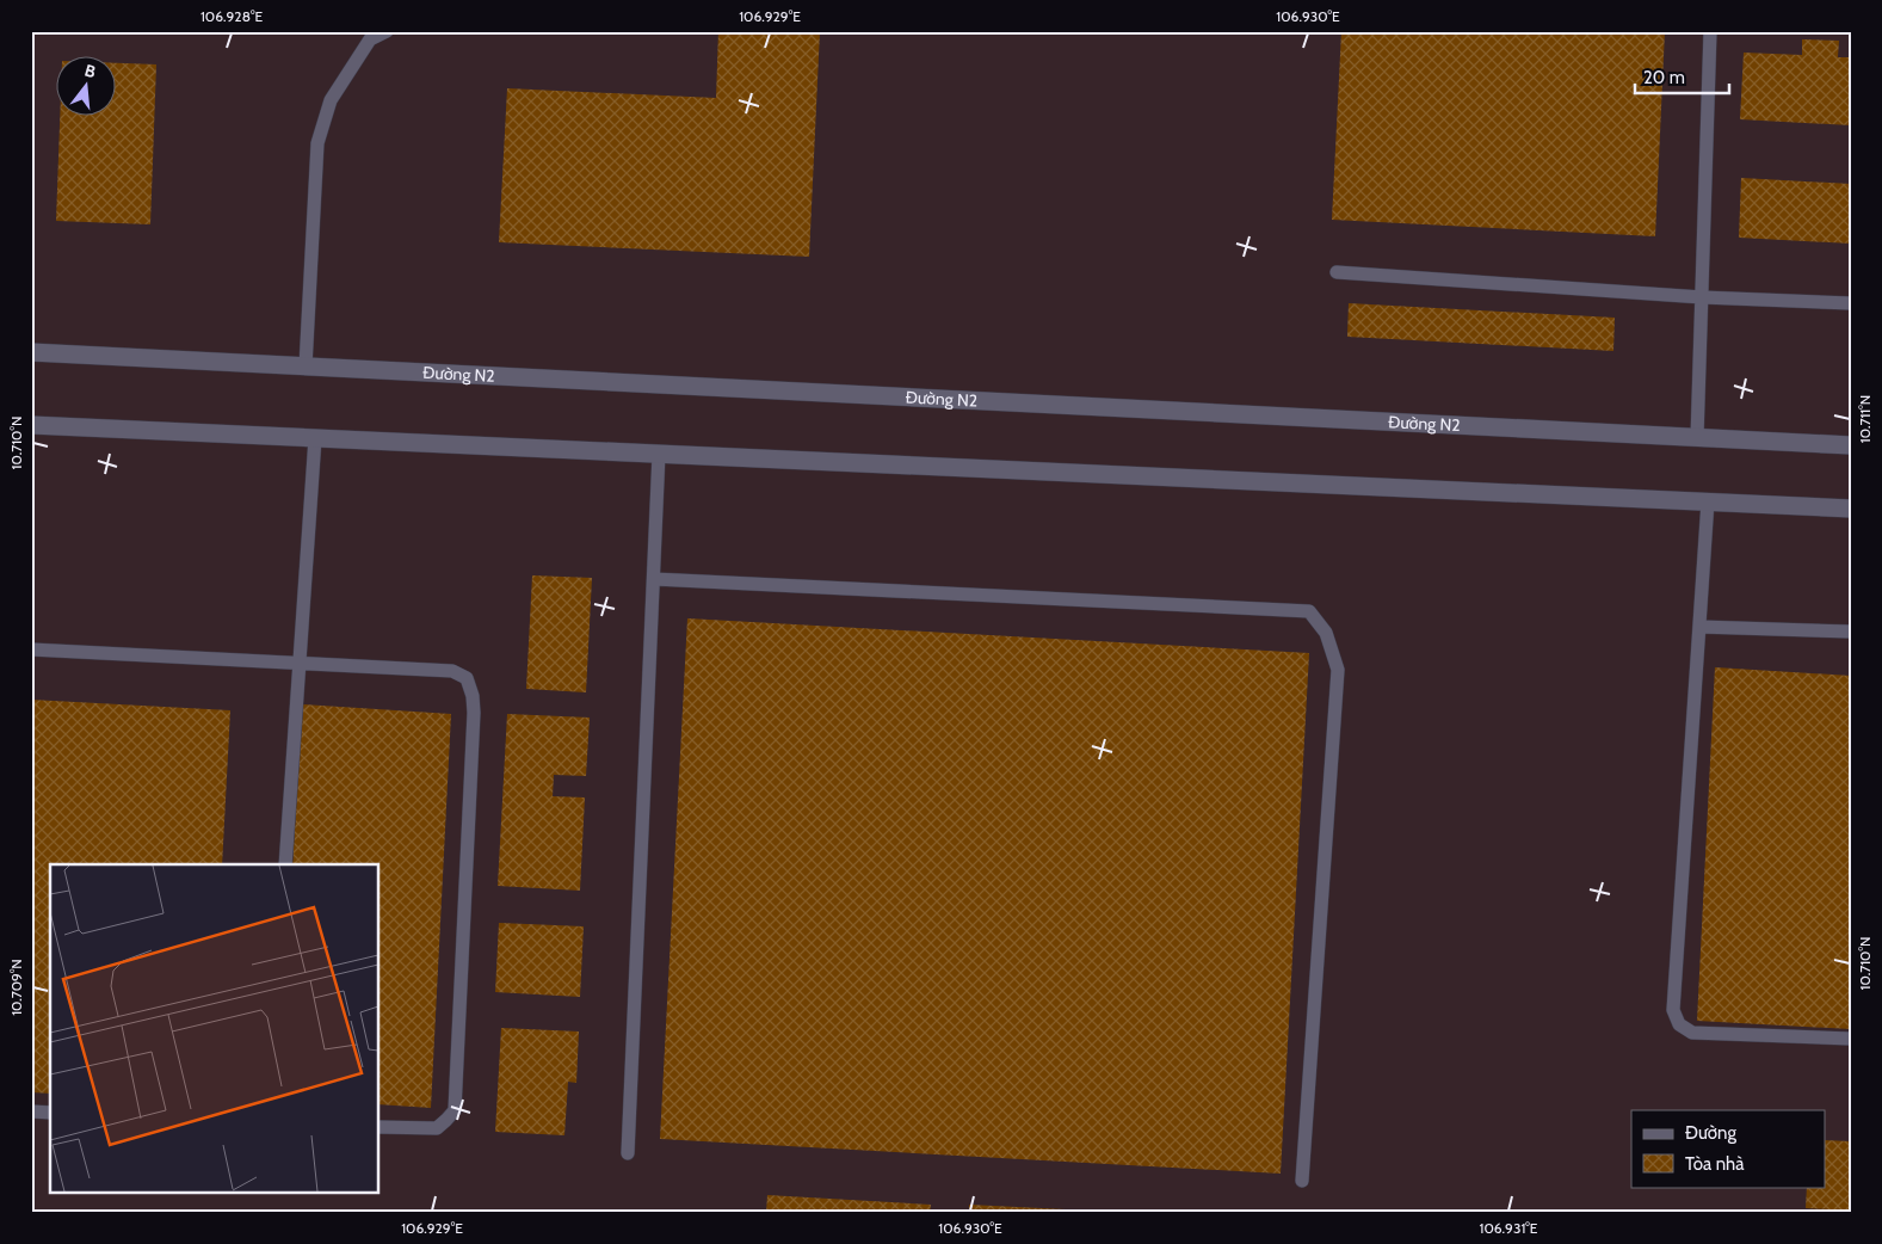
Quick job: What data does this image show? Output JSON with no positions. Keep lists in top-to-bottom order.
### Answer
{
  "streets": {
    "street": ["Đường N2"]
  },
  "legend": ["Đường", "Tòa nhà"],
  "scale_bar": "20 m",
  "north": "top",
  "coordinates": [
    "106.928°E",
    "106.929°E",
    "106.930°E",
    "10.711°N",
    "10.710°N",
    "10.709°N",
    "106.931°E"
  ]
}
